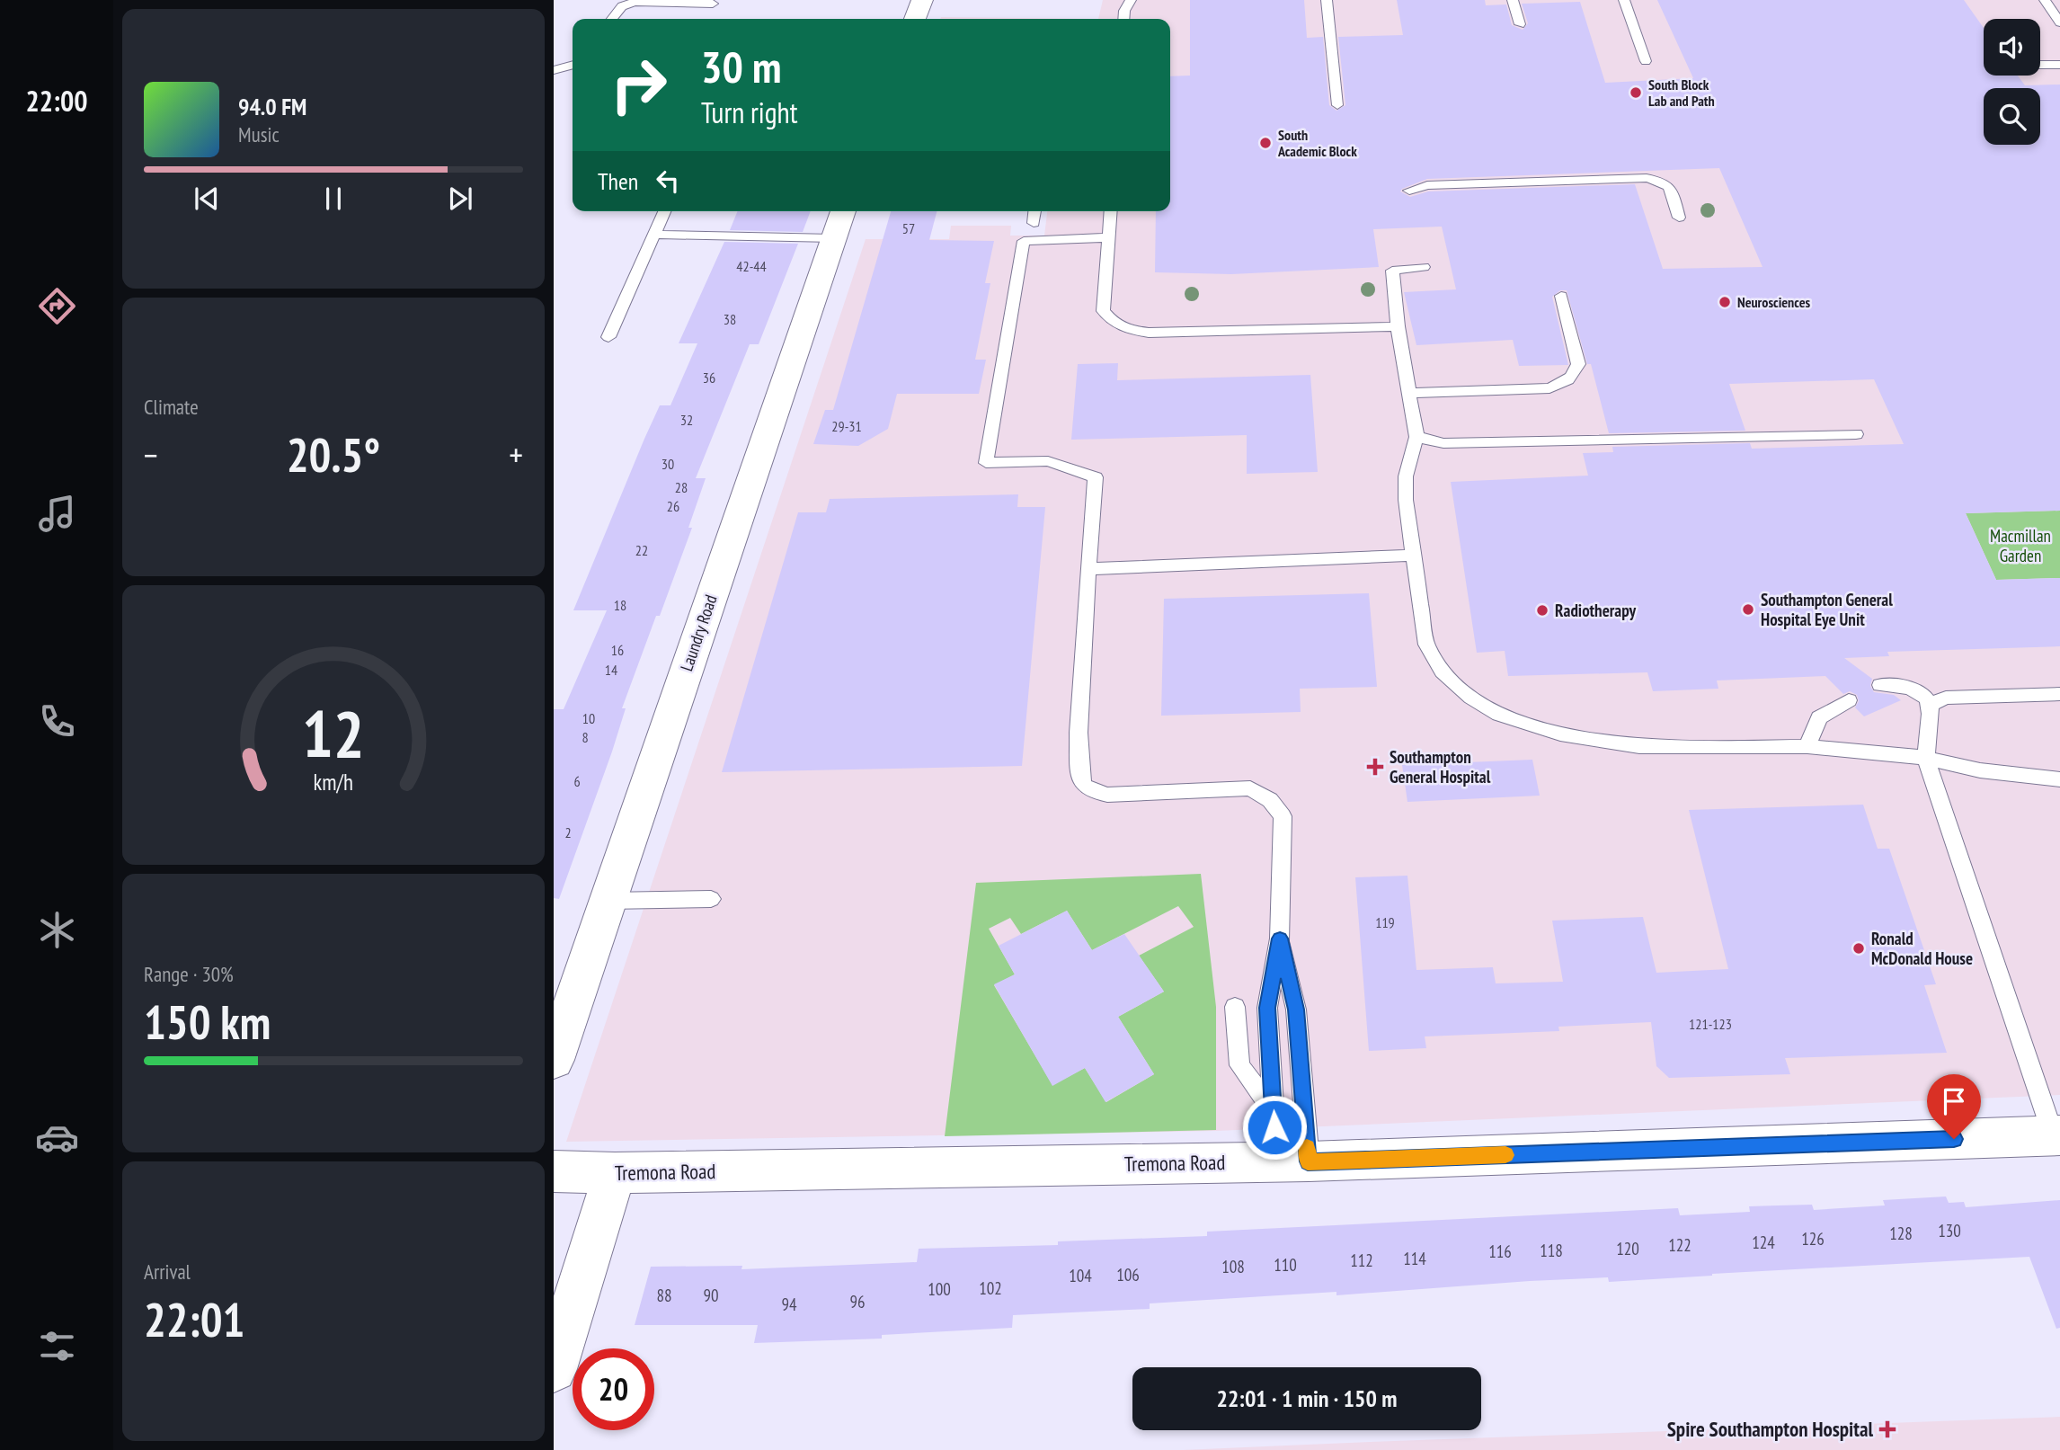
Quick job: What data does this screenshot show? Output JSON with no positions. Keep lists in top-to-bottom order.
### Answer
{
  "streets": {
    "street": ["Laundry Road", "Tremona Road"]
  },
  "parks": ["Macmillan Garden"],
  "places": {
    "other": [
      "South Block Lab and Path",
      "South Academic Block",
      "Neurosciences",
      "Southampton General Hospital Eye Unit",
      "Radiotherapy",
      "Ronald McDonald House"
    ],
    "health": ["Southampton General Hospital", "Spire Southampton Hospital"]
  },
  "house_numbers": [
    "57",
    "42-44",
    "38",
    "36",
    "32",
    "29-31",
    "30",
    "28",
    "26",
    "22",
    "18",
    "16",
    "14",
    "10",
    "8",
    "6",
    "2",
    "119",
    "121-123",
    "130",
    "128",
    "126",
    "124",
    "122",
    "120",
    "118",
    "116",
    "114",
    "112",
    "110",
    "108",
    "106",
    "104",
    "102",
    "100",
    "88",
    "90",
    "96",
    "94"
  ],
  "page": {
    "tabs": "22:00",
    "turn": ["30 m", "Turn right"],
    "song": ["94.0 FM", "Music"],
    "then": "Then",
    "tile": [
      "Climate",
      ["Range · 30%", "150 km"],
      ["Arrival", "22:01"]
    ],
    "heat": ["−", "20.5°", "+"],
    "limit": "20",
    "trip": "22:01 · 1 min · 150 m",
    "gauge": ["12", "km/h"]
  }
}
